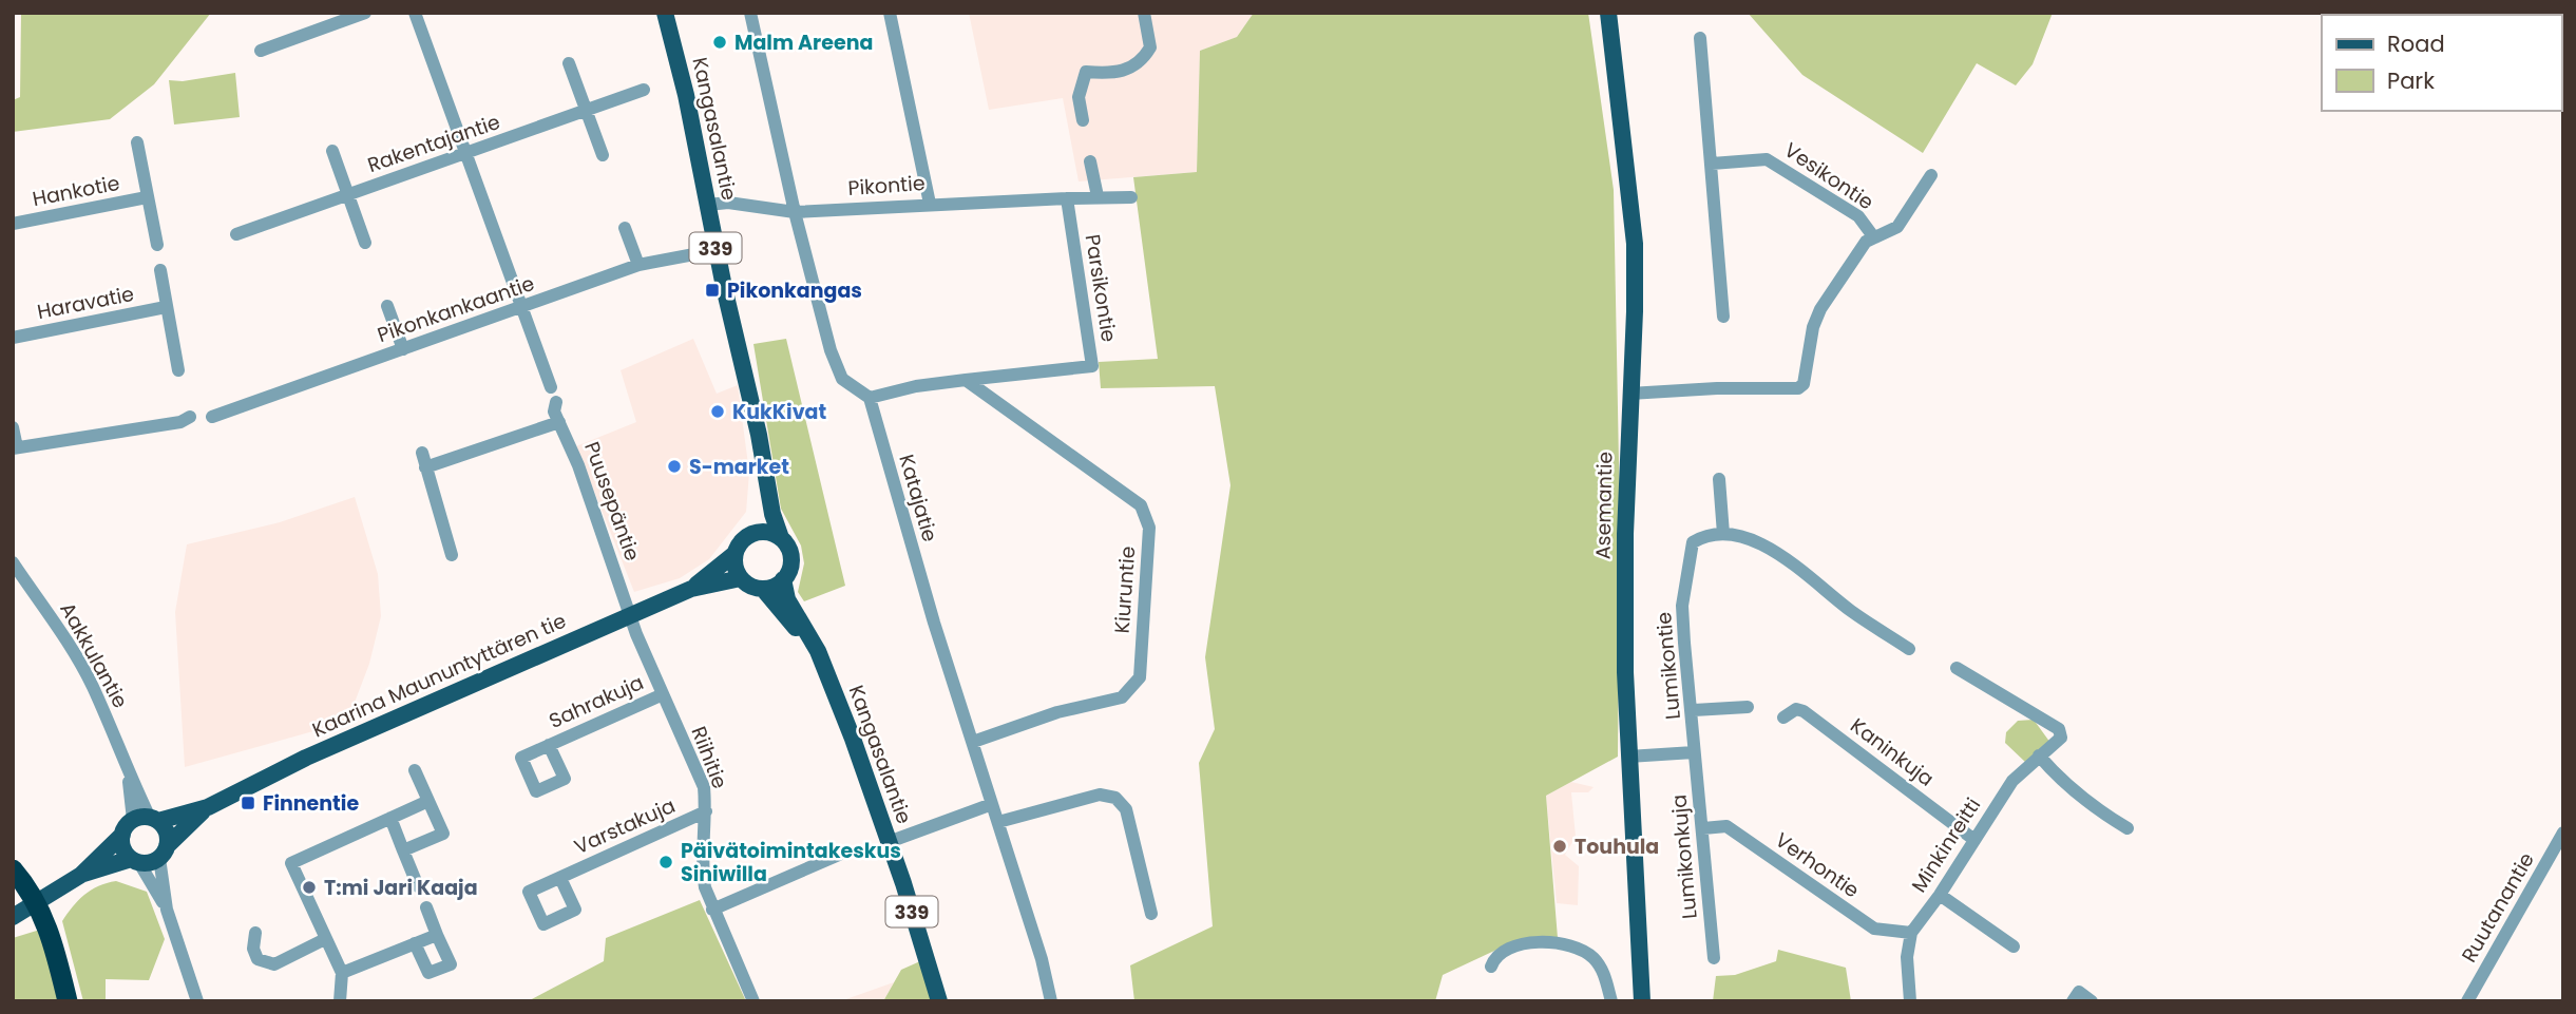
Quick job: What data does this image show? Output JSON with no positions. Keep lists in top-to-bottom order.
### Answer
{
  "streets": {
    "main road": [
      "Kangasalantie",
      "339",
      "Asemantie",
      "Kaarina Maununtyttären tie"
    ],
    "street": [
      "Rakentajantie",
      "Vesikontie",
      "Pikontie",
      "Hankotie",
      "Parsikontie",
      "Haravatie",
      "Pikonkankaantie",
      "Katajatie",
      "Puusepäntie",
      "Kiuruntie",
      "Aakkulantie",
      "Lumikontie",
      "Sahrakuja",
      "Kaninkuja",
      "Riihitie",
      "Varstakuja",
      "Minkinreitti",
      "Lumikonkuja",
      "Verhontie",
      "Ruutanantie"
    ]
  },
  "crossings": [
    ["Kangasalantie", "Pikontie"],
    ["Kangasalantie", "339"],
    ["Kangasalantie", "Pikonkankaantie"],
    ["Kangasalantie", "Kaarina Maununtyttären tie"],
    ["Pikontie", "Parsikontie"],
    ["339", "Kaarina Maununtyttären tie"],
    ["Parsikontie", "Kiuruntie"],
    ["Katajatie", "Kiuruntie"],
    ["Puusepäntie", "Kaarina Maununtyttären tie"],
    ["Puusepäntie", "Riihitie"],
    ["Aakkulantie", "Kaarina Maununtyttären tie"],
    ["Lumikontie", "Lumikonkuja"],
    ["Kaarina Maununtyttären tie", "Riihitie"],
    ["Sahrakuja", "Riihitie"],
    ["Kaninkuja", "Minkinreitti"],
    ["Riihitie", "Varstakuja"],
    ["Minkinreitti", "Verhontie"],
    ["Lumikonkuja", "Verhontie"]
  ],
  "places": {
    "other": [
      "Malm Areena",
      "KukKivat",
      "S-market",
      "Touhula",
      "Päivätoimintakeskus Siniwilla",
      "T:mi Jari Kaaja"
    ],
    "transit": ["Pikonkangas", "Finnentie"]
  },
  "legend": ["Road", "Park"]
}
